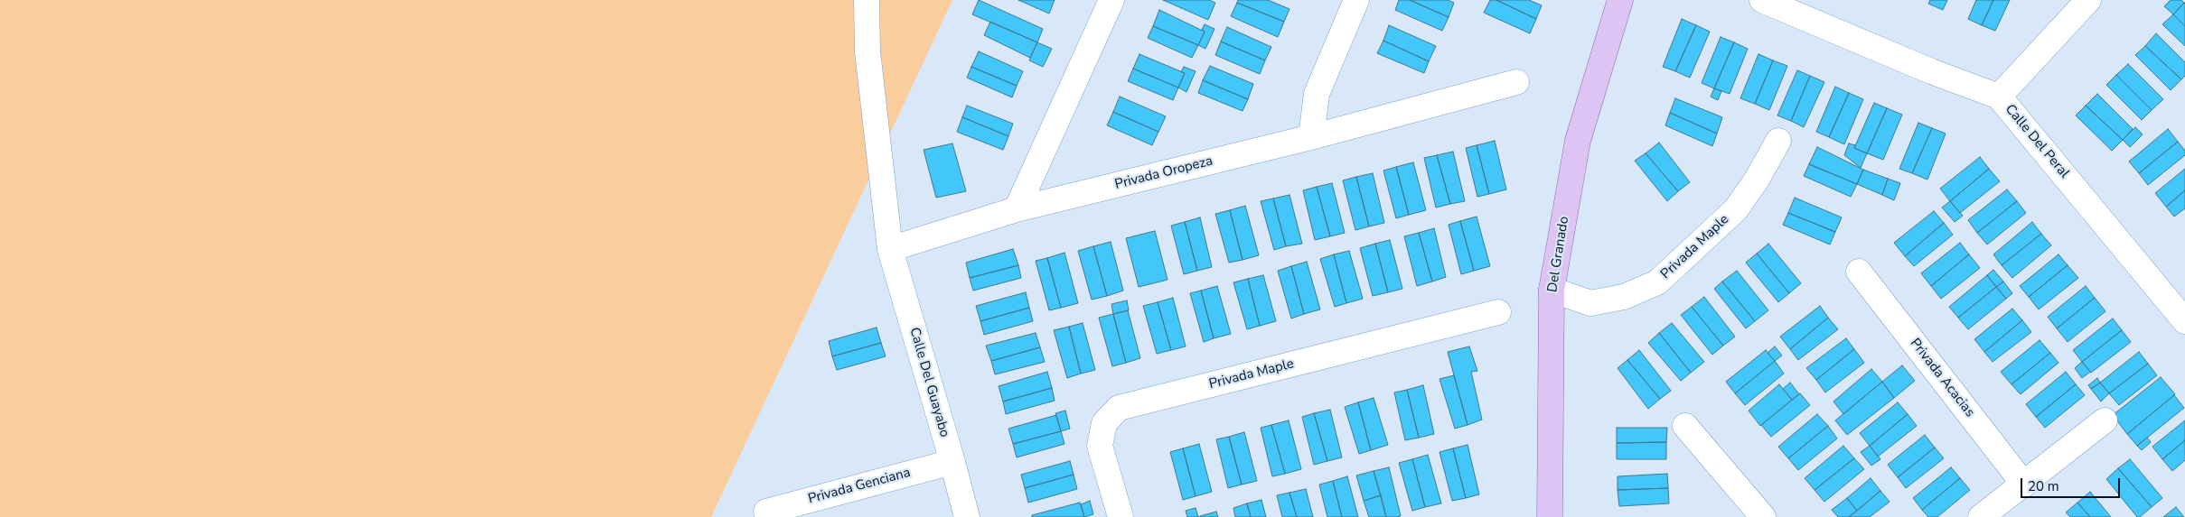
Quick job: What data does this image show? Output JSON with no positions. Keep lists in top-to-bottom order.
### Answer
{
  "streets": {
    "main road": ["Del Granado"],
    "street": [
      "Calle Del Peral",
      "Privada Oropeza",
      "Privada Maple",
      "Privada Acacias",
      "Calle Del Guayabo",
      "Privada Genciana"
    ]
  },
  "crossings": [
    ["Privada Oropeza", "Calle Del Guayabo"],
    ["Privada Maple", "Del Granado"],
    ["Calle Del Guayabo", "Privada Genciana"]
  ],
  "scale_bar": "20 m"
}
